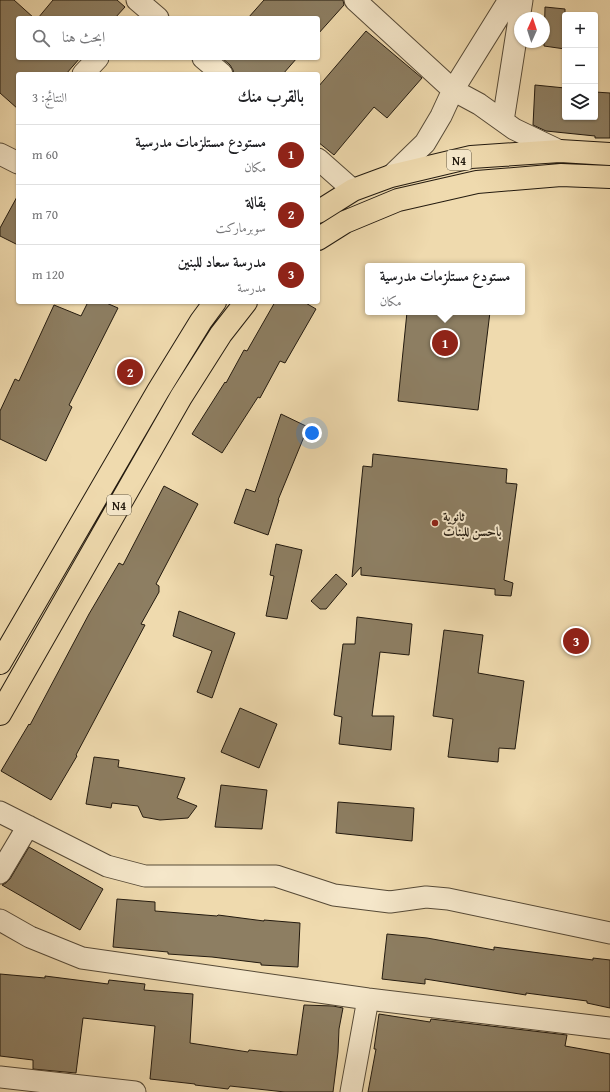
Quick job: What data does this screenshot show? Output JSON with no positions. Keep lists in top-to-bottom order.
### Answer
{
  "streets": {
    "highway": ["N4"]
  },
  "places": ["ثانوية باحسن للبنات"],
  "north": "top",
  "page": {
    "map_buttons": ["+", "−"],
    "search": "ابحث هنا",
    "heading": ["بالقرب منك", "النتائج: 3"],
    "list": [
      {
        "mark": "1",
        "name": "مستودع مستلزمات مدرسية",
        "note": "مكان",
        "value": "60 m"
      },
      {
        "mark": "2",
        "name": "بقالة",
        "note": "سوبرماركت",
        "value": "70 m"
      },
      {
        "mark": "3",
        "name": "مدرسة سعاد للبنين",
        "note": "مدرسة",
        "value": "120 m"
      }
    ],
    "popup": ["مستودع مستلزمات مدرسية", "مكان"],
    "pins": ["1", "2", "3"]
  }
}
